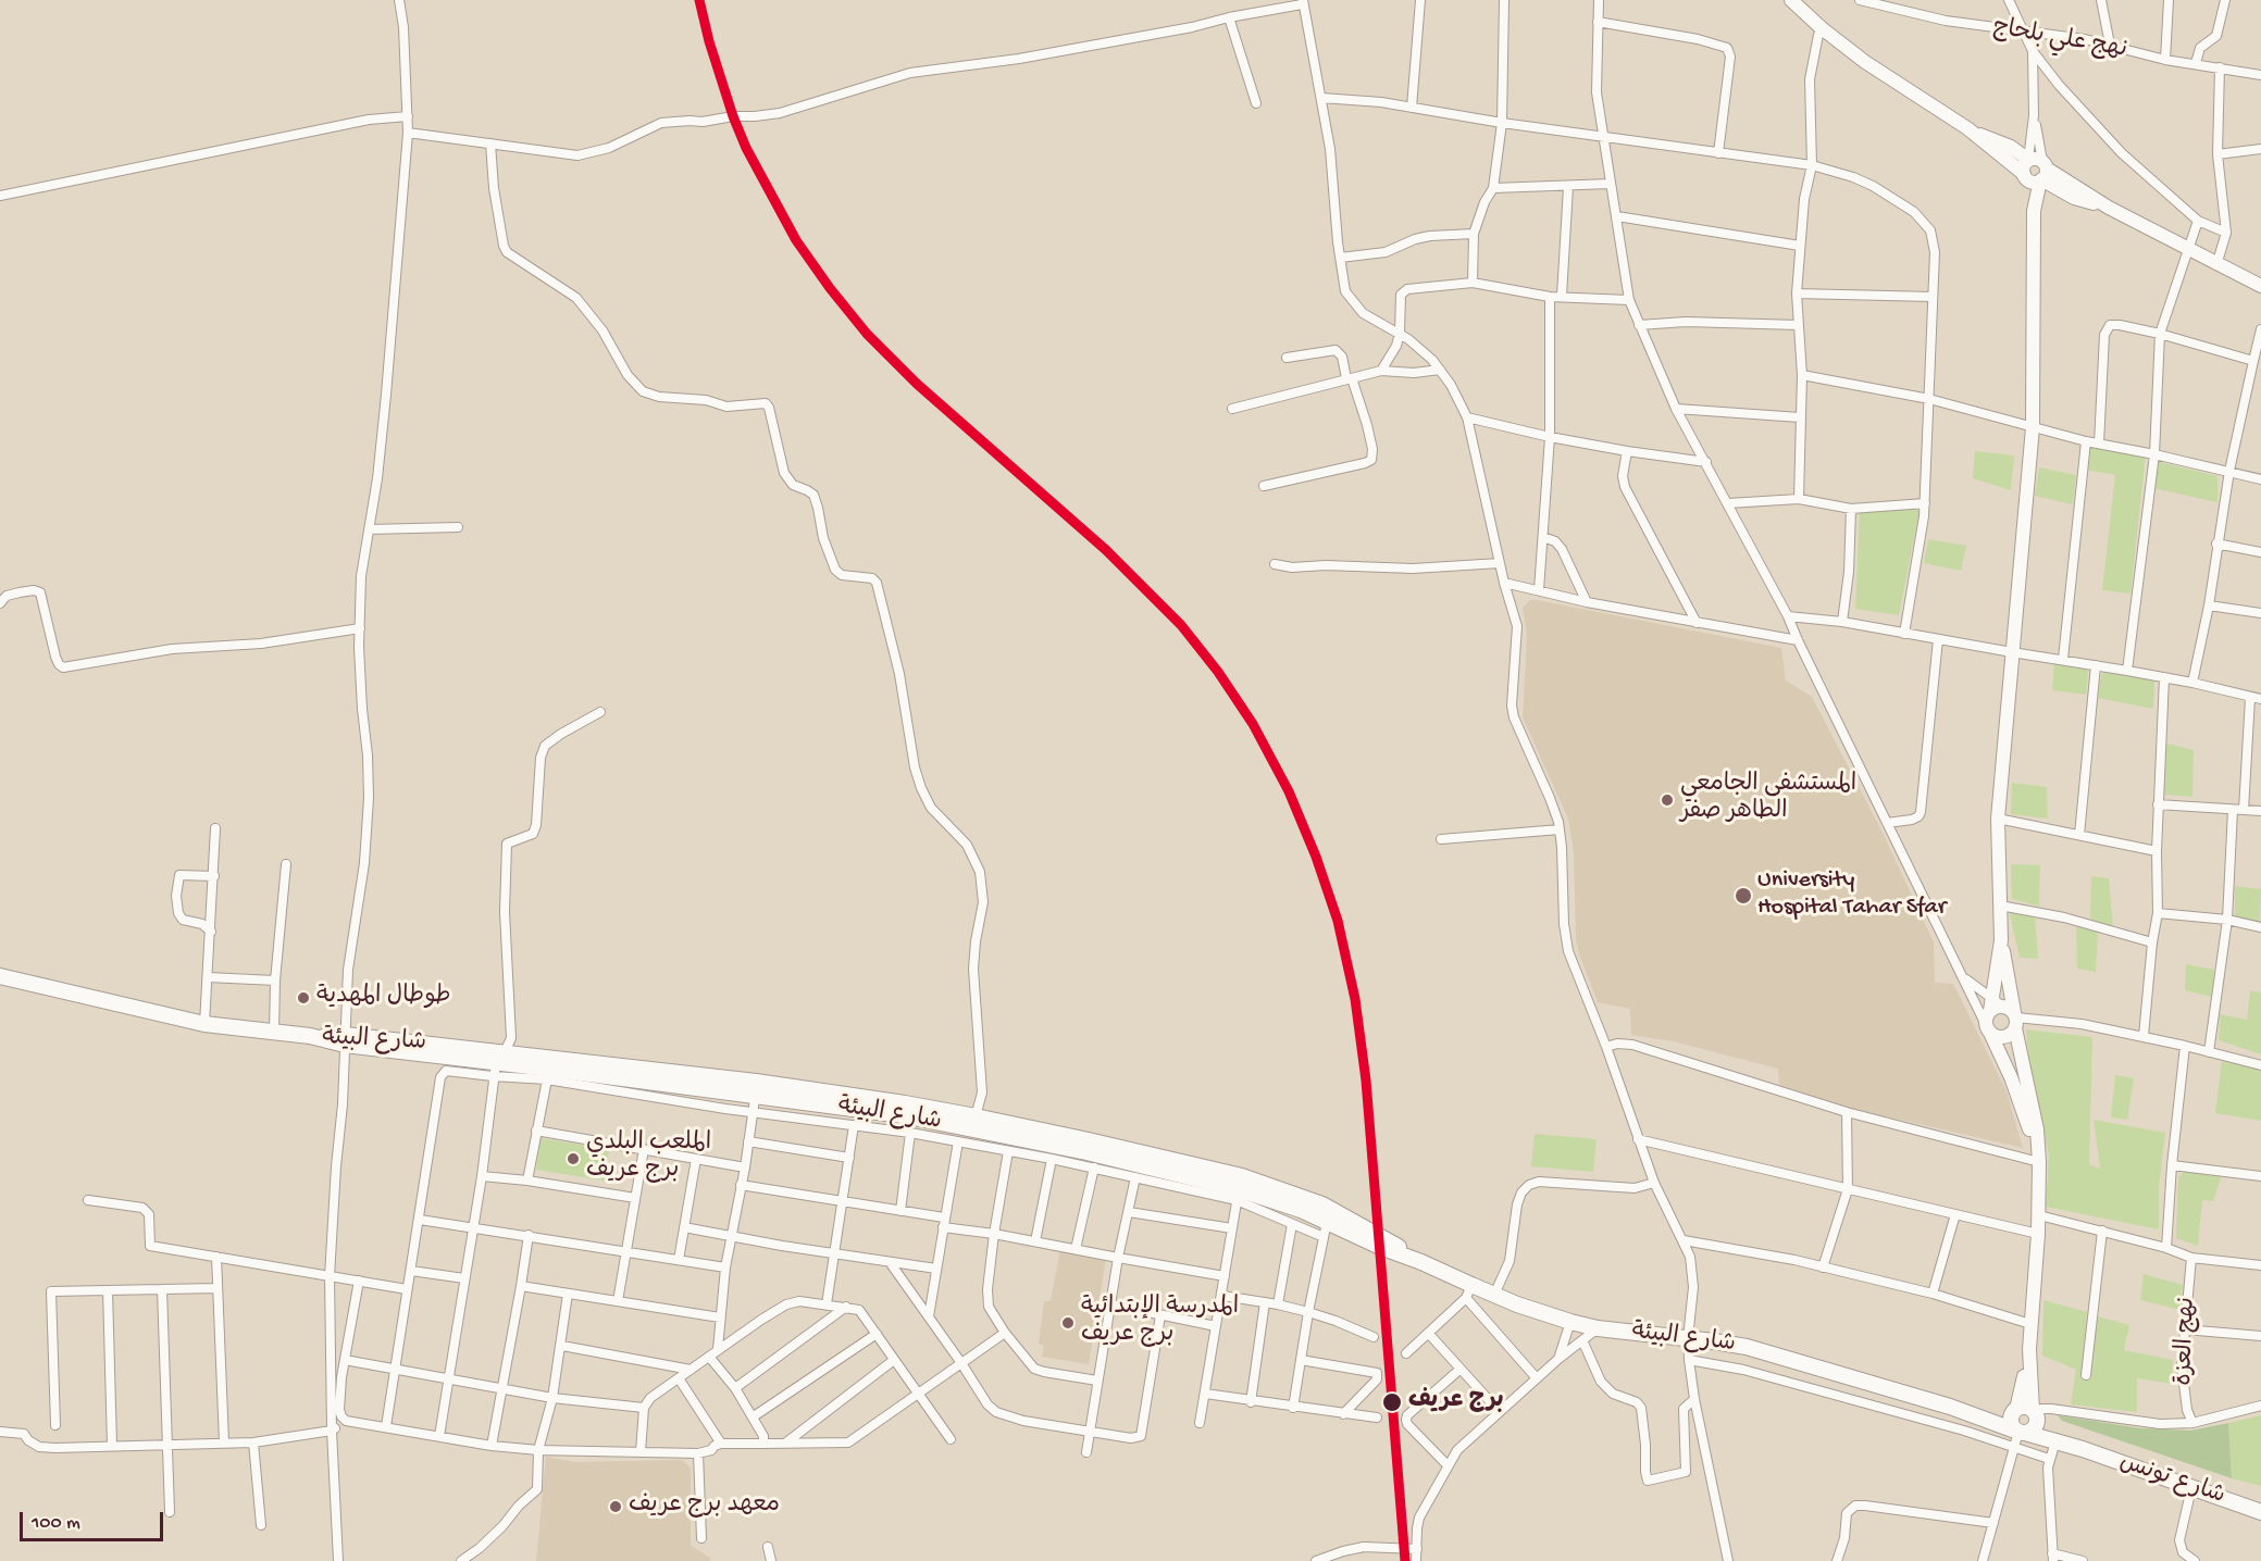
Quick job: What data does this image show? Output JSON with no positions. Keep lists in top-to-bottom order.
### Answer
{
  "streets": {
    "main road": ["شارع البيئة", "شارع تونس"],
    "street": ["نهج علي بلحاج", "نهج العزة"]
  },
  "crossings": [
    ["شارع البيئة", "شارع تونس"]
  ],
  "places": [
    "المستشفى الجامعي الطاهر صفر",
    "University Hospital Tahar Sfar",
    "طوطال المهدية",
    "الملعب البلدي برج عريف",
    "المدرسة الإبتدائية برج عريف",
    "برج عريف",
    "معهد برج عريف"
  ],
  "scale_bar": "100 m"
}
